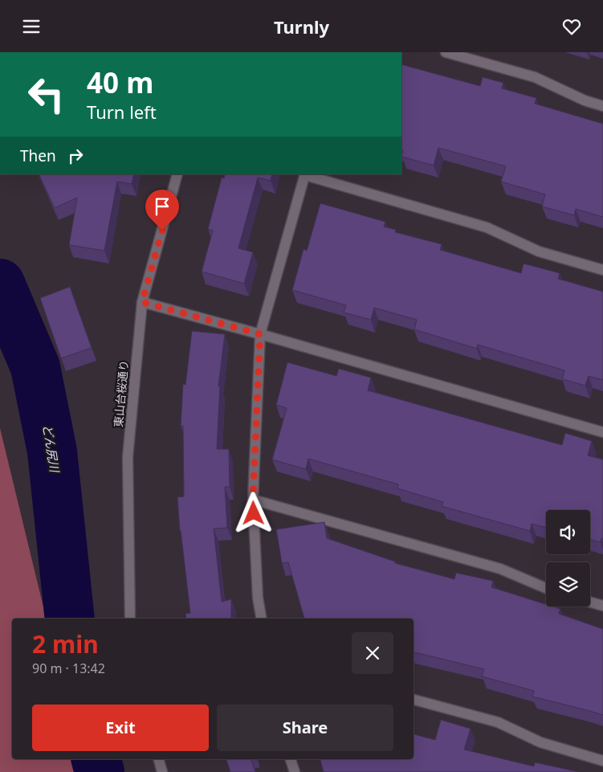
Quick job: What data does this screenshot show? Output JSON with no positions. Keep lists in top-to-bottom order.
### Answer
{
  "streets": {
    "street": ["東山台桜通り"]
  },
  "water": ["どん尻川"],
  "page": {
    "header": "Turnly",
    "turn": ["40 m", "Turn left"],
    "then": "Then",
    "heading": ["2 min", "90 m · 13:42"],
    "buttons": ["Exit", "Share"]
  }
}
